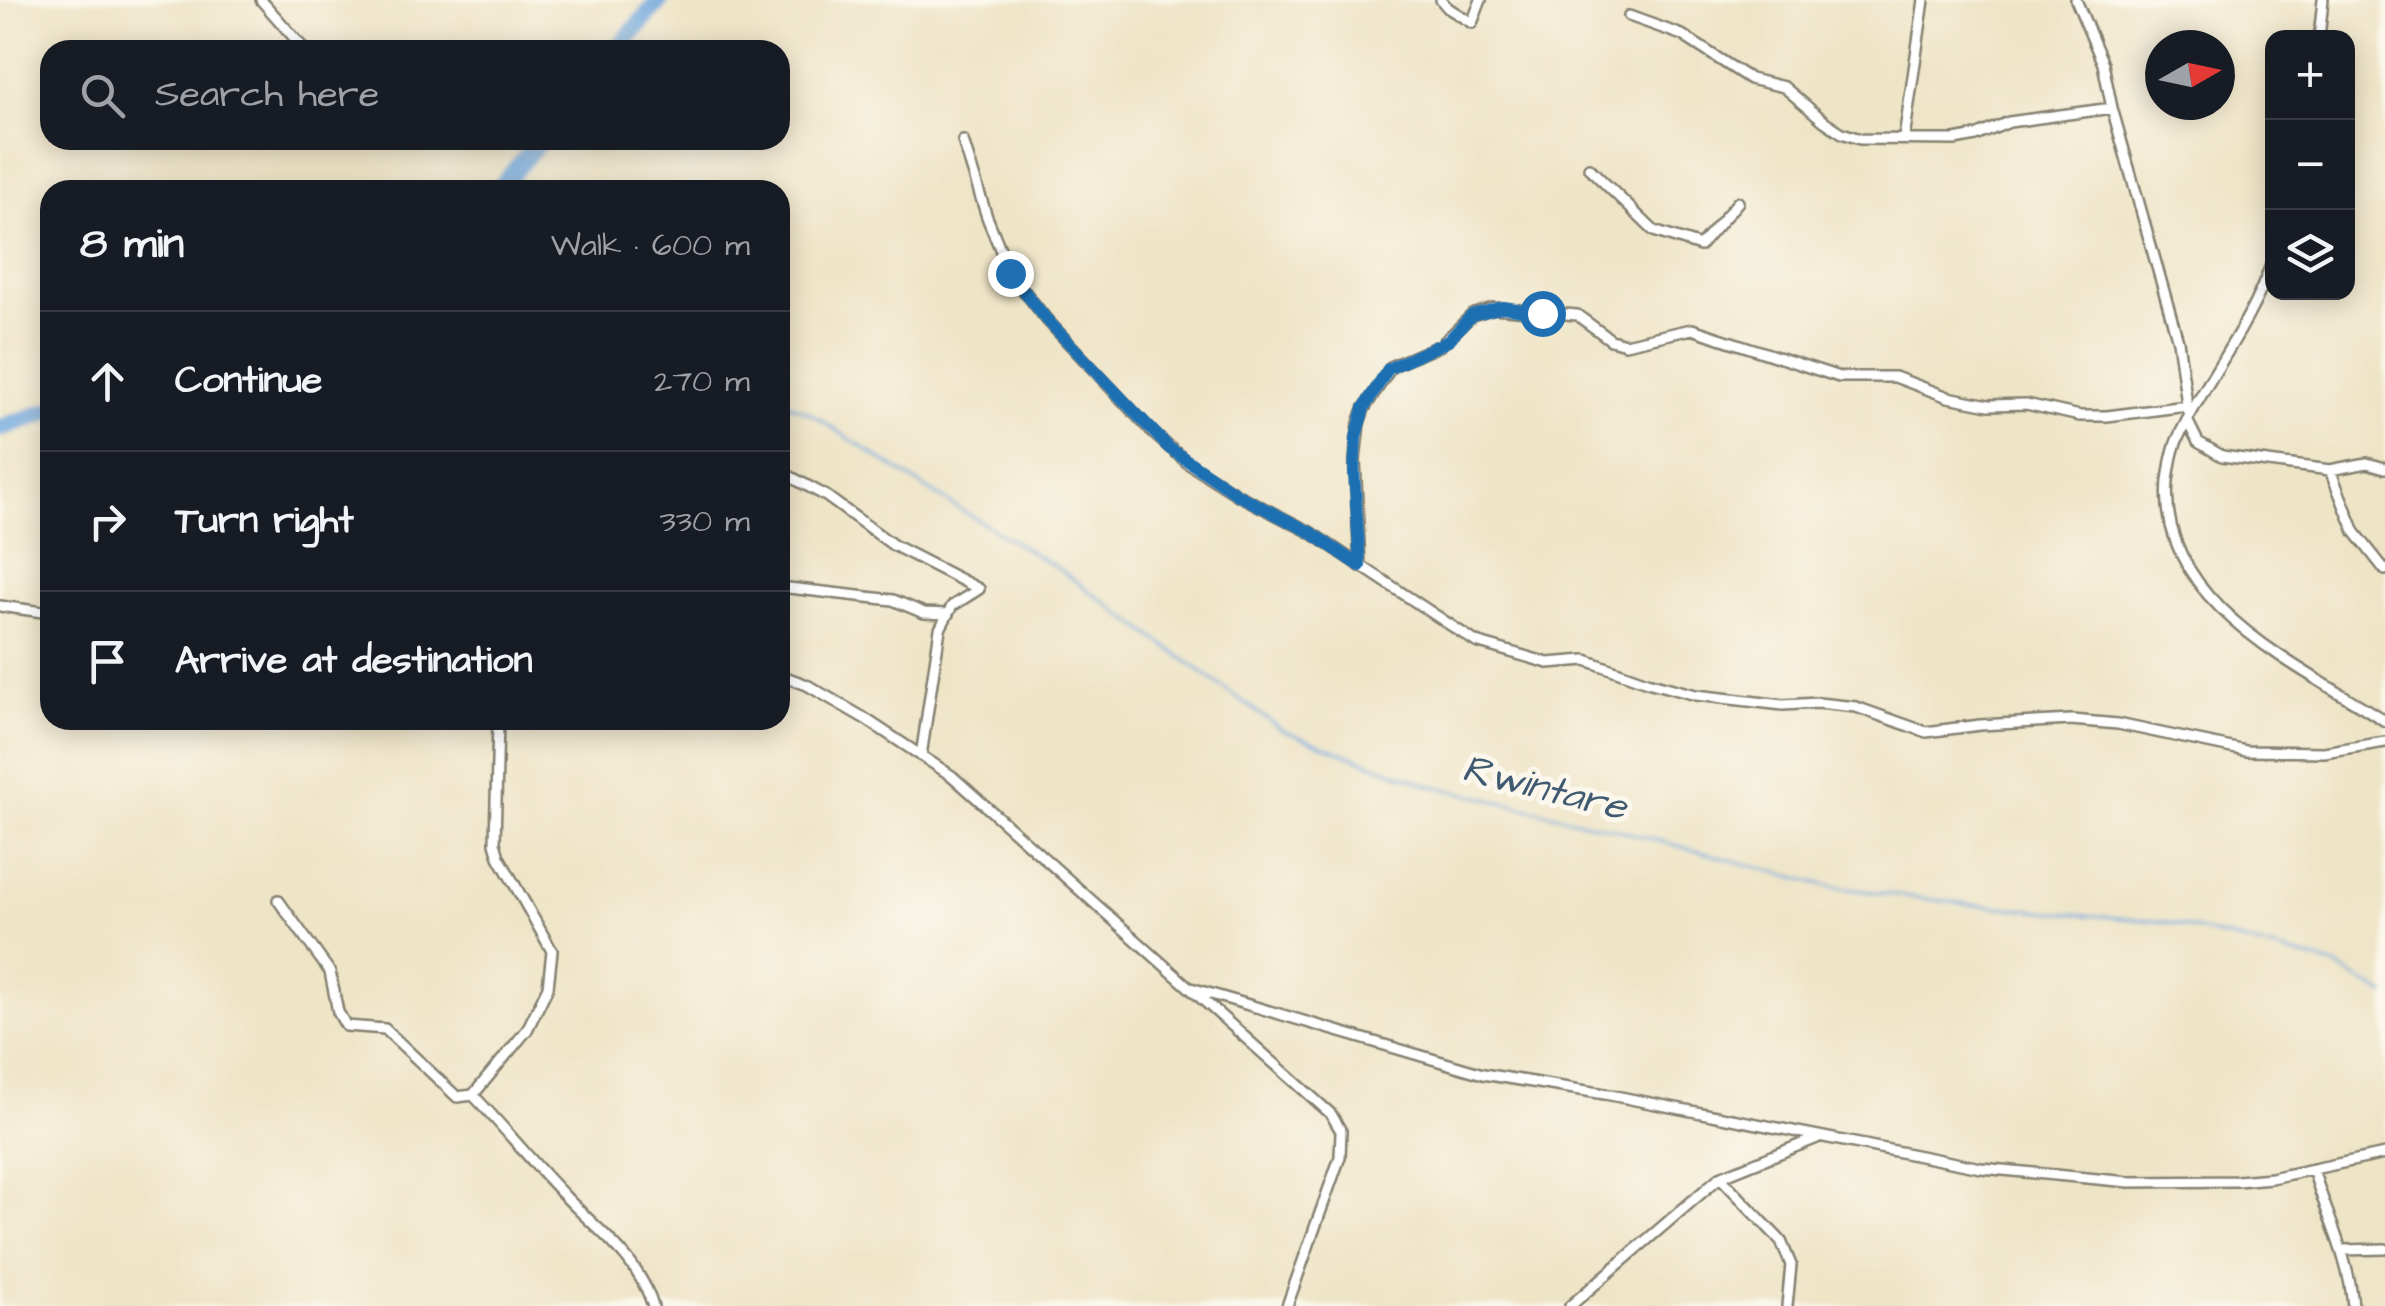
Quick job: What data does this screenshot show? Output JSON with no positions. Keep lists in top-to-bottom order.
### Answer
{
  "water": ["Rwintare"],
  "north": "right",
  "page": {
    "map_buttons": ["+", "−"],
    "search": "Search here",
    "heading": ["8 min", "Walk · 600 m"],
    "list": [
      ["Continue", "270 m"],
      ["Turn right", "330 m"],
      "Arrive at destination"
    ]
  }
}
